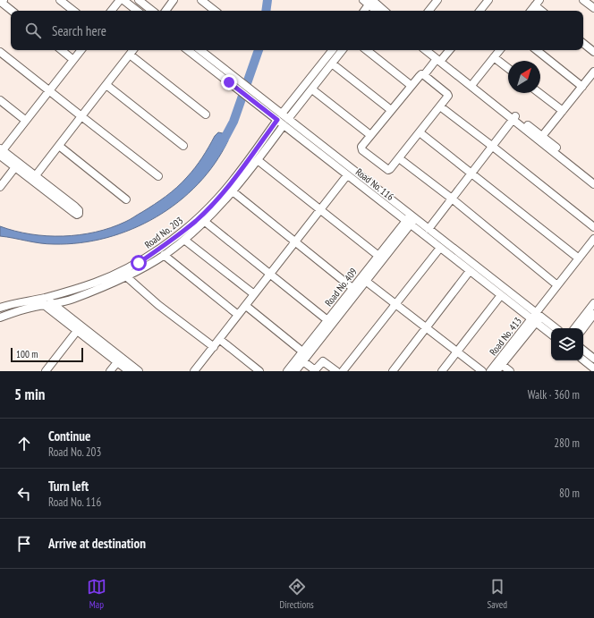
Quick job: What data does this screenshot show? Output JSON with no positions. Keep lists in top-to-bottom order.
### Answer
{
  "streets": {
    "street": [
      "Road No. 116",
      "Road No. 203",
      "Road No. 409",
      "Road No. 413"
    ]
  },
  "crossings": [
    ["Road No. 116", "Road No. 203"],
    ["Road No. 116", "Road No. 409"],
    ["Road No. 116", "Road No. 413"]
  ],
  "scale_bar": "100 m",
  "north": "top right",
  "page": {
    "search": "Search here",
    "scale": "100 m",
    "heading": ["5 min", "Walk · 360 m"],
    "list": [
      ["Continue", "Road No. 203", "280 m"],
      ["Turn left", "Road No. 116", "80 m"],
      "Arrive at destination"
    ],
    "nav": ["Map", "Directions", "Saved"]
  }
}
